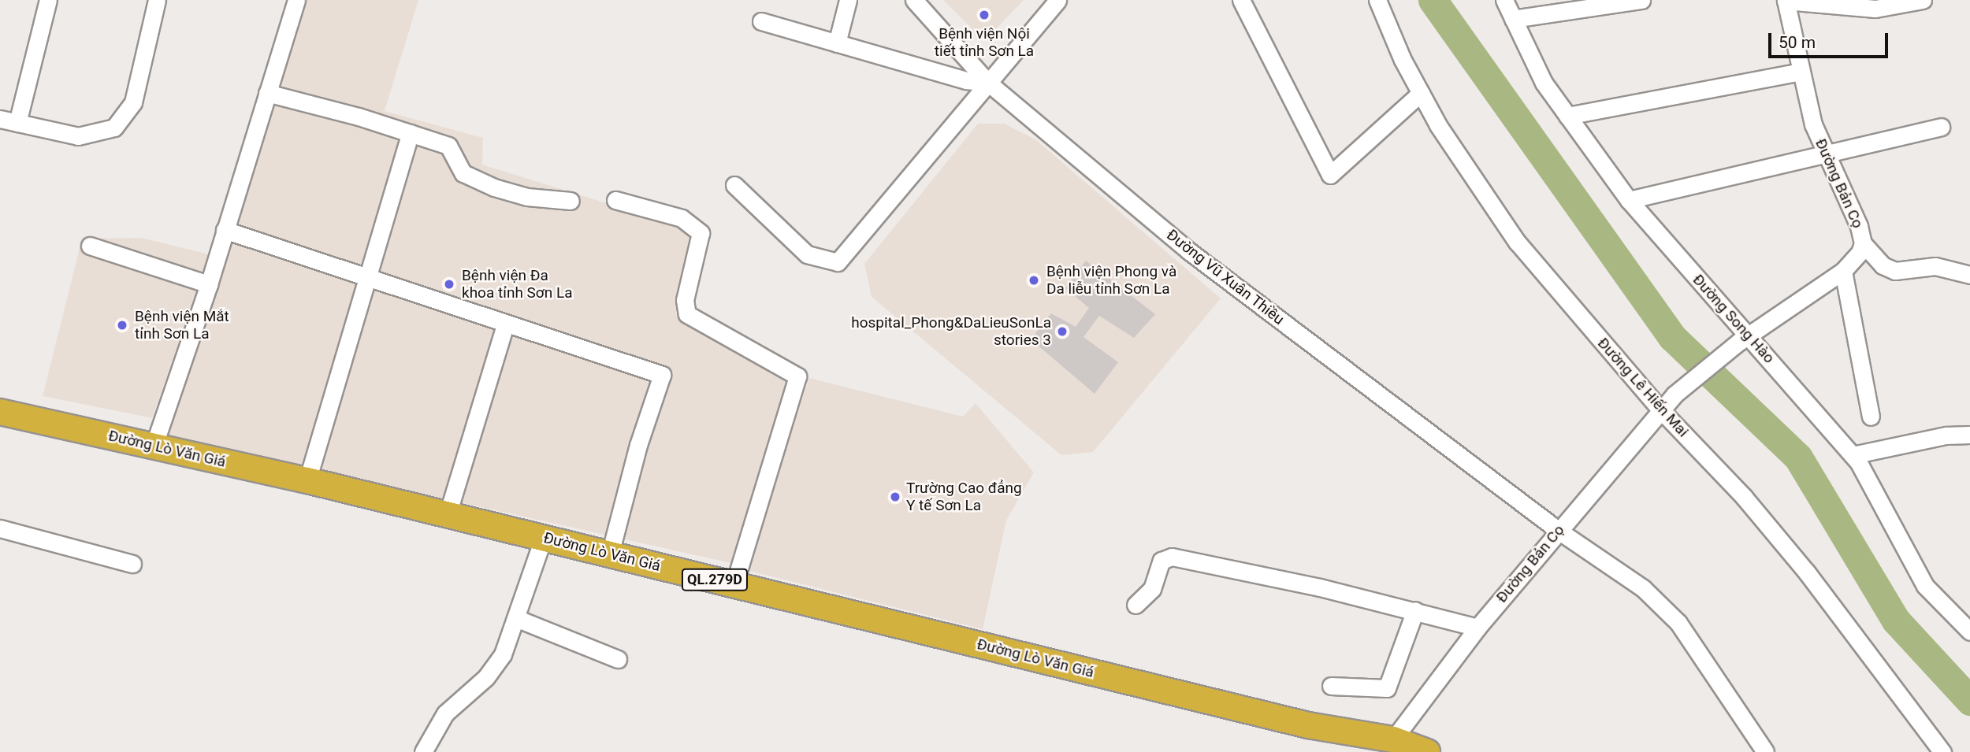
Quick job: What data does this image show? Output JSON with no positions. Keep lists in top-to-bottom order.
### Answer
{
  "streets": {
    "highway": ["Đường Lò Văn Giá", "QL.279D"],
    "street": [
      "Đường Bản Cọ",
      "Đường Vũ Xuân Thiều",
      "Đường Song Hào",
      "Đường Lê Hiến Mai"
    ]
  },
  "crossings": [
    ["Đường Bản Cọ", "Đường Vũ Xuân Thiều"],
    ["Đường Bản Cọ", "Đường Song Hào"],
    ["Đường Bản Cọ", "Đường Lê Hiến Mai"],
    ["Đường Bản Cọ", "Đường Lò Văn Giá"]
  ],
  "places": [
    "Bệnh viện Nội tiết tỉnh Sơn La",
    "Bệnh viện Phong và Da liễu tỉnh Sơn La",
    "Bệnh viện Đa khoa tỉnh Sơn La",
    "Bệnh viện Mắt tỉnh Sơn La",
    "hospital_Phong&DaLieuSonLa stories 3",
    "Trường Cao đẳng Y tế Sơn La"
  ],
  "scale_bar": "50 m"
}
